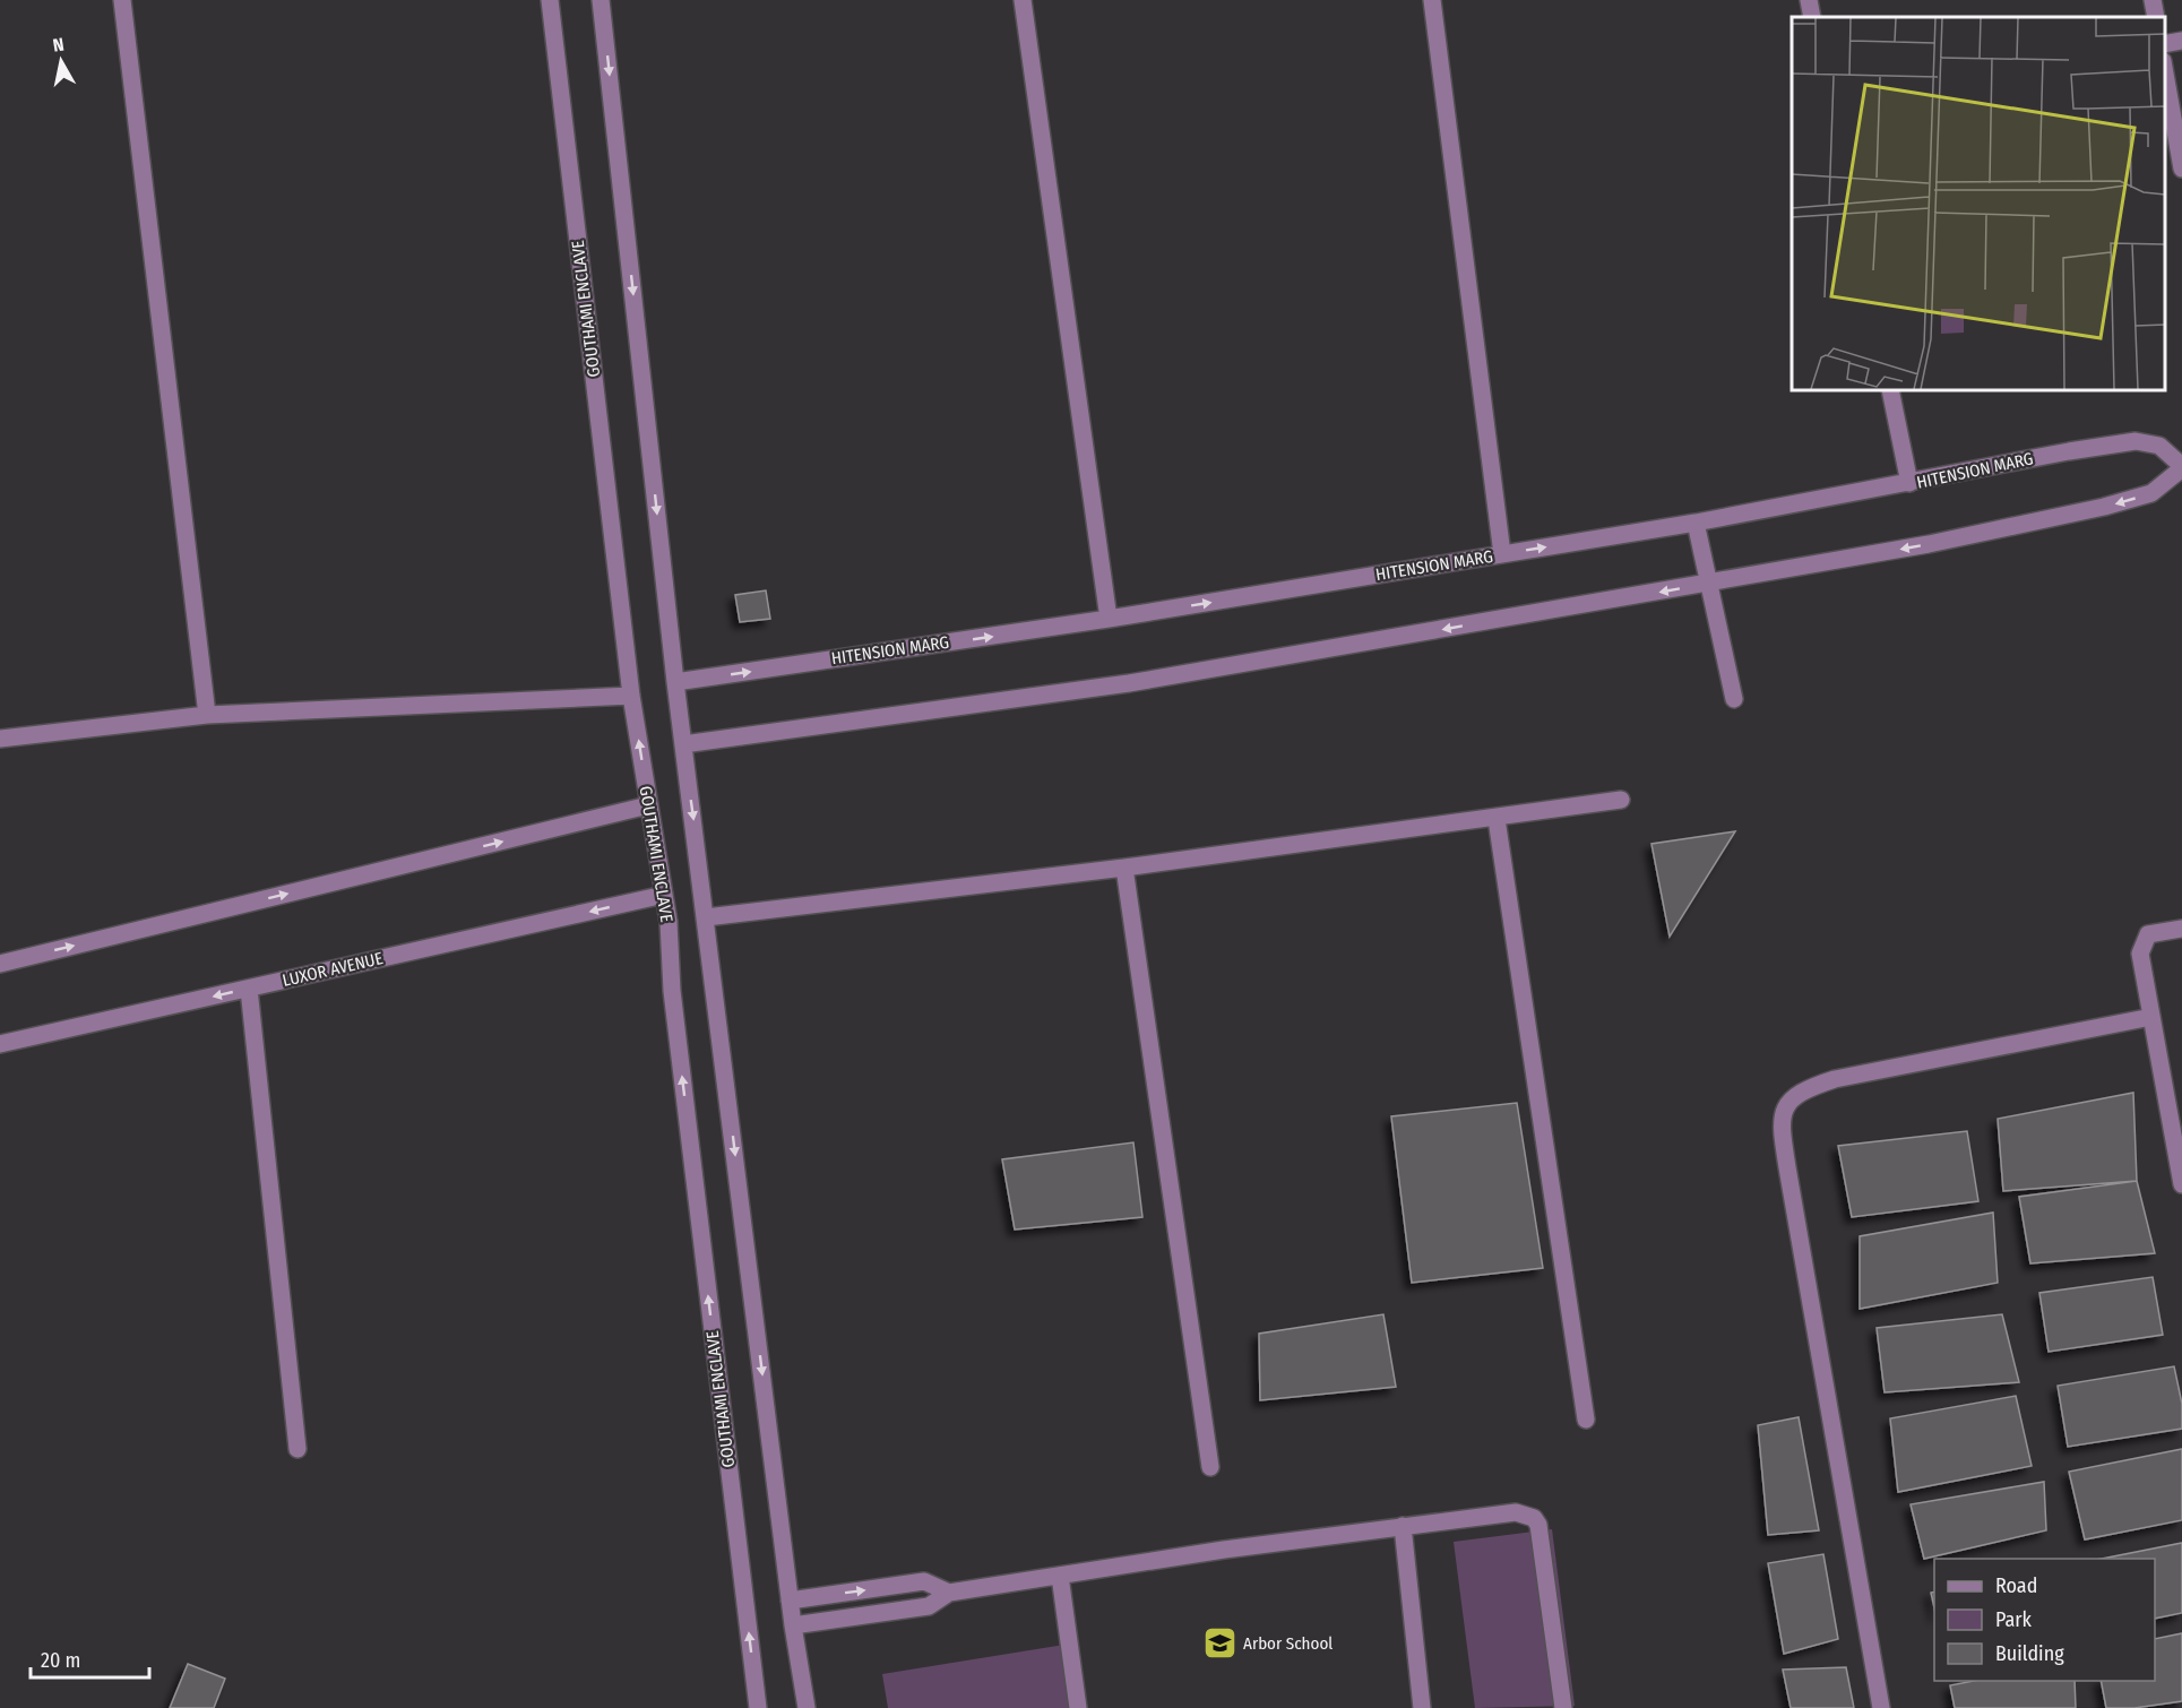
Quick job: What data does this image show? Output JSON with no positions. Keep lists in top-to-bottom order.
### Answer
{
  "streets": {
    "street": ["GOUTHAMI ENCLAVE", "HITENSION MARG", "LUXOR AVENUE"]
  },
  "crossings": [
    ["GOUTHAMI ENCLAVE", "LUXOR AVENUE"]
  ],
  "places": {
    "school or university": ["Arbor School"]
  },
  "legend": ["Road", "Park", "Building"],
  "scale_bar": "20 m",
  "north": "top"
}
